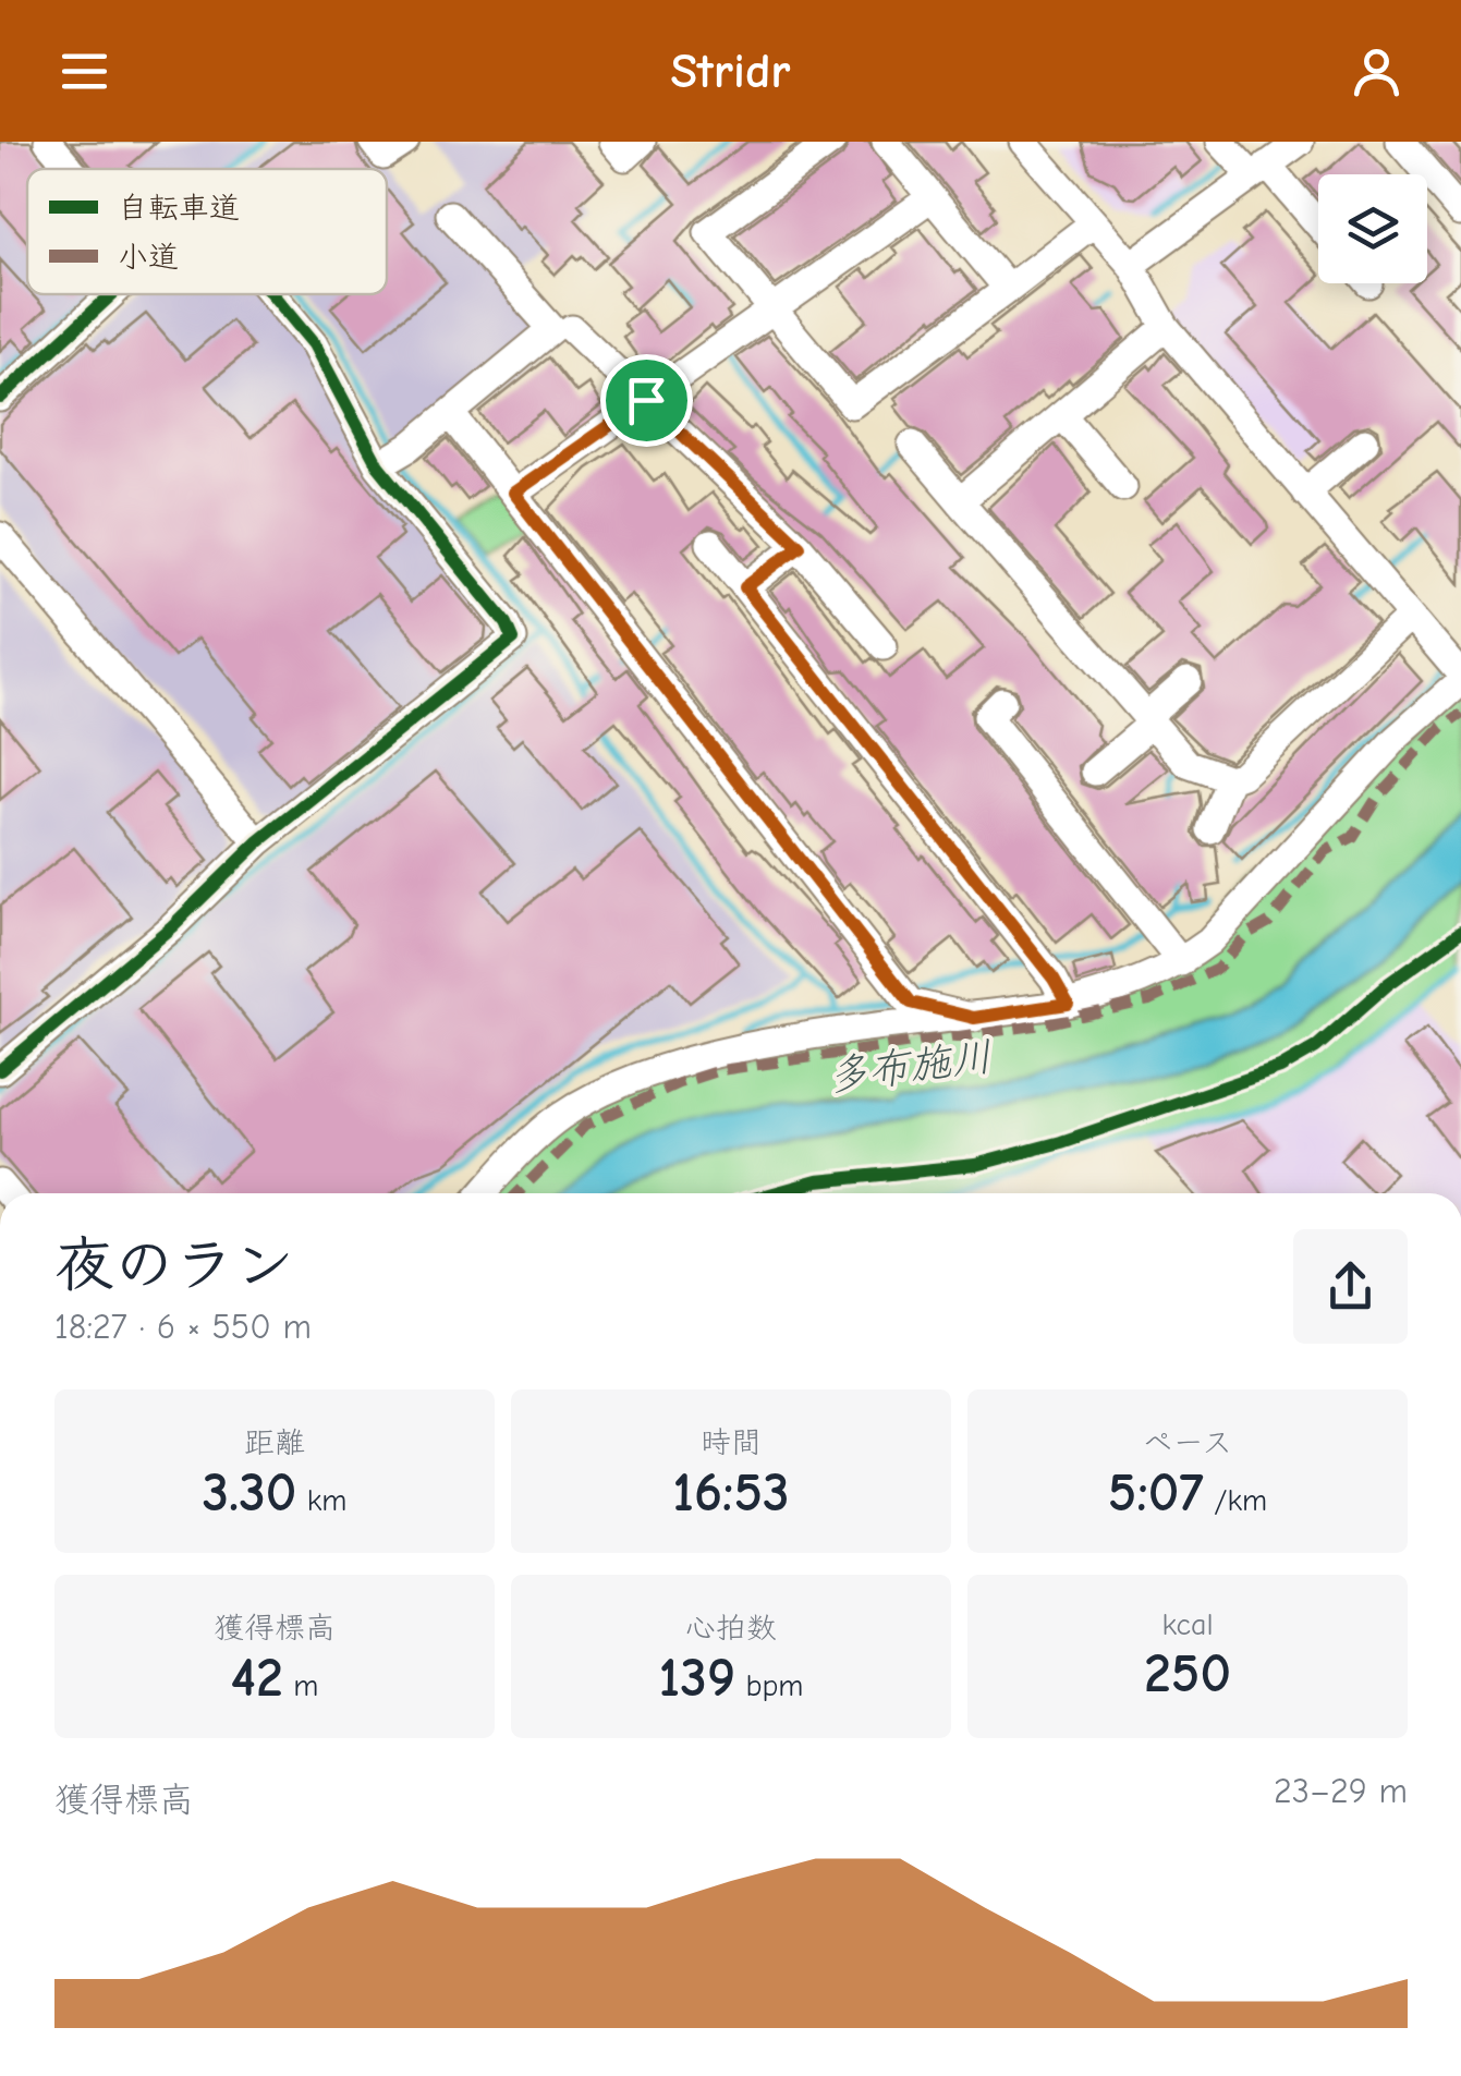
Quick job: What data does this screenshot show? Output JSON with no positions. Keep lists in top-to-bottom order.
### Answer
{
  "water": ["多布施川"],
  "legend": ["自転車道", "小道"],
  "page": {
    "header": "Stridr",
    "heading": ["夜のラン", "18:27 · 6 × 550 m"],
    "stats": [
      ["距離", "3.30 km"],
      ["時間", "16:53"],
      ["ペース", "5:07 /km"],
      ["獲得標高", "42 m"],
      ["心拍数", "139 bpm"],
      ["kcal", "250"]
    ],
    "chart": ["獲得標高", "23–29 m"]
  }
}
